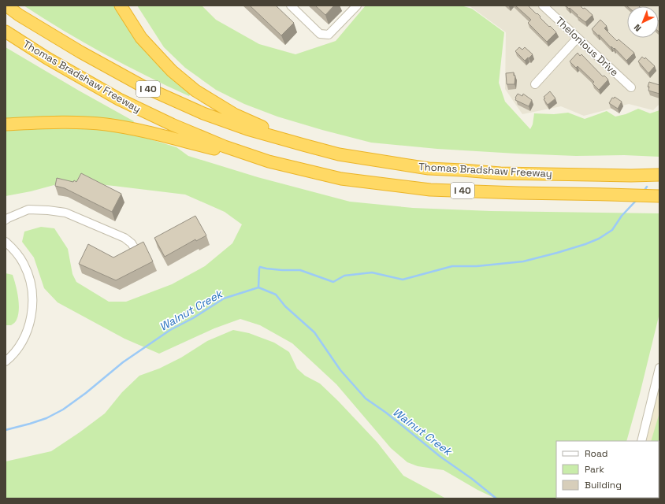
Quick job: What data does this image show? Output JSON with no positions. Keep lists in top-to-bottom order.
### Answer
{
  "streets": {
    "highway": ["Thomas Bradshaw Freeway", "I 40"],
    "street": ["Thelonious Drive"]
  },
  "water": ["Walnut Creek"],
  "legend": ["Road", "Park", "Building"],
  "north": "bottom left"
}
